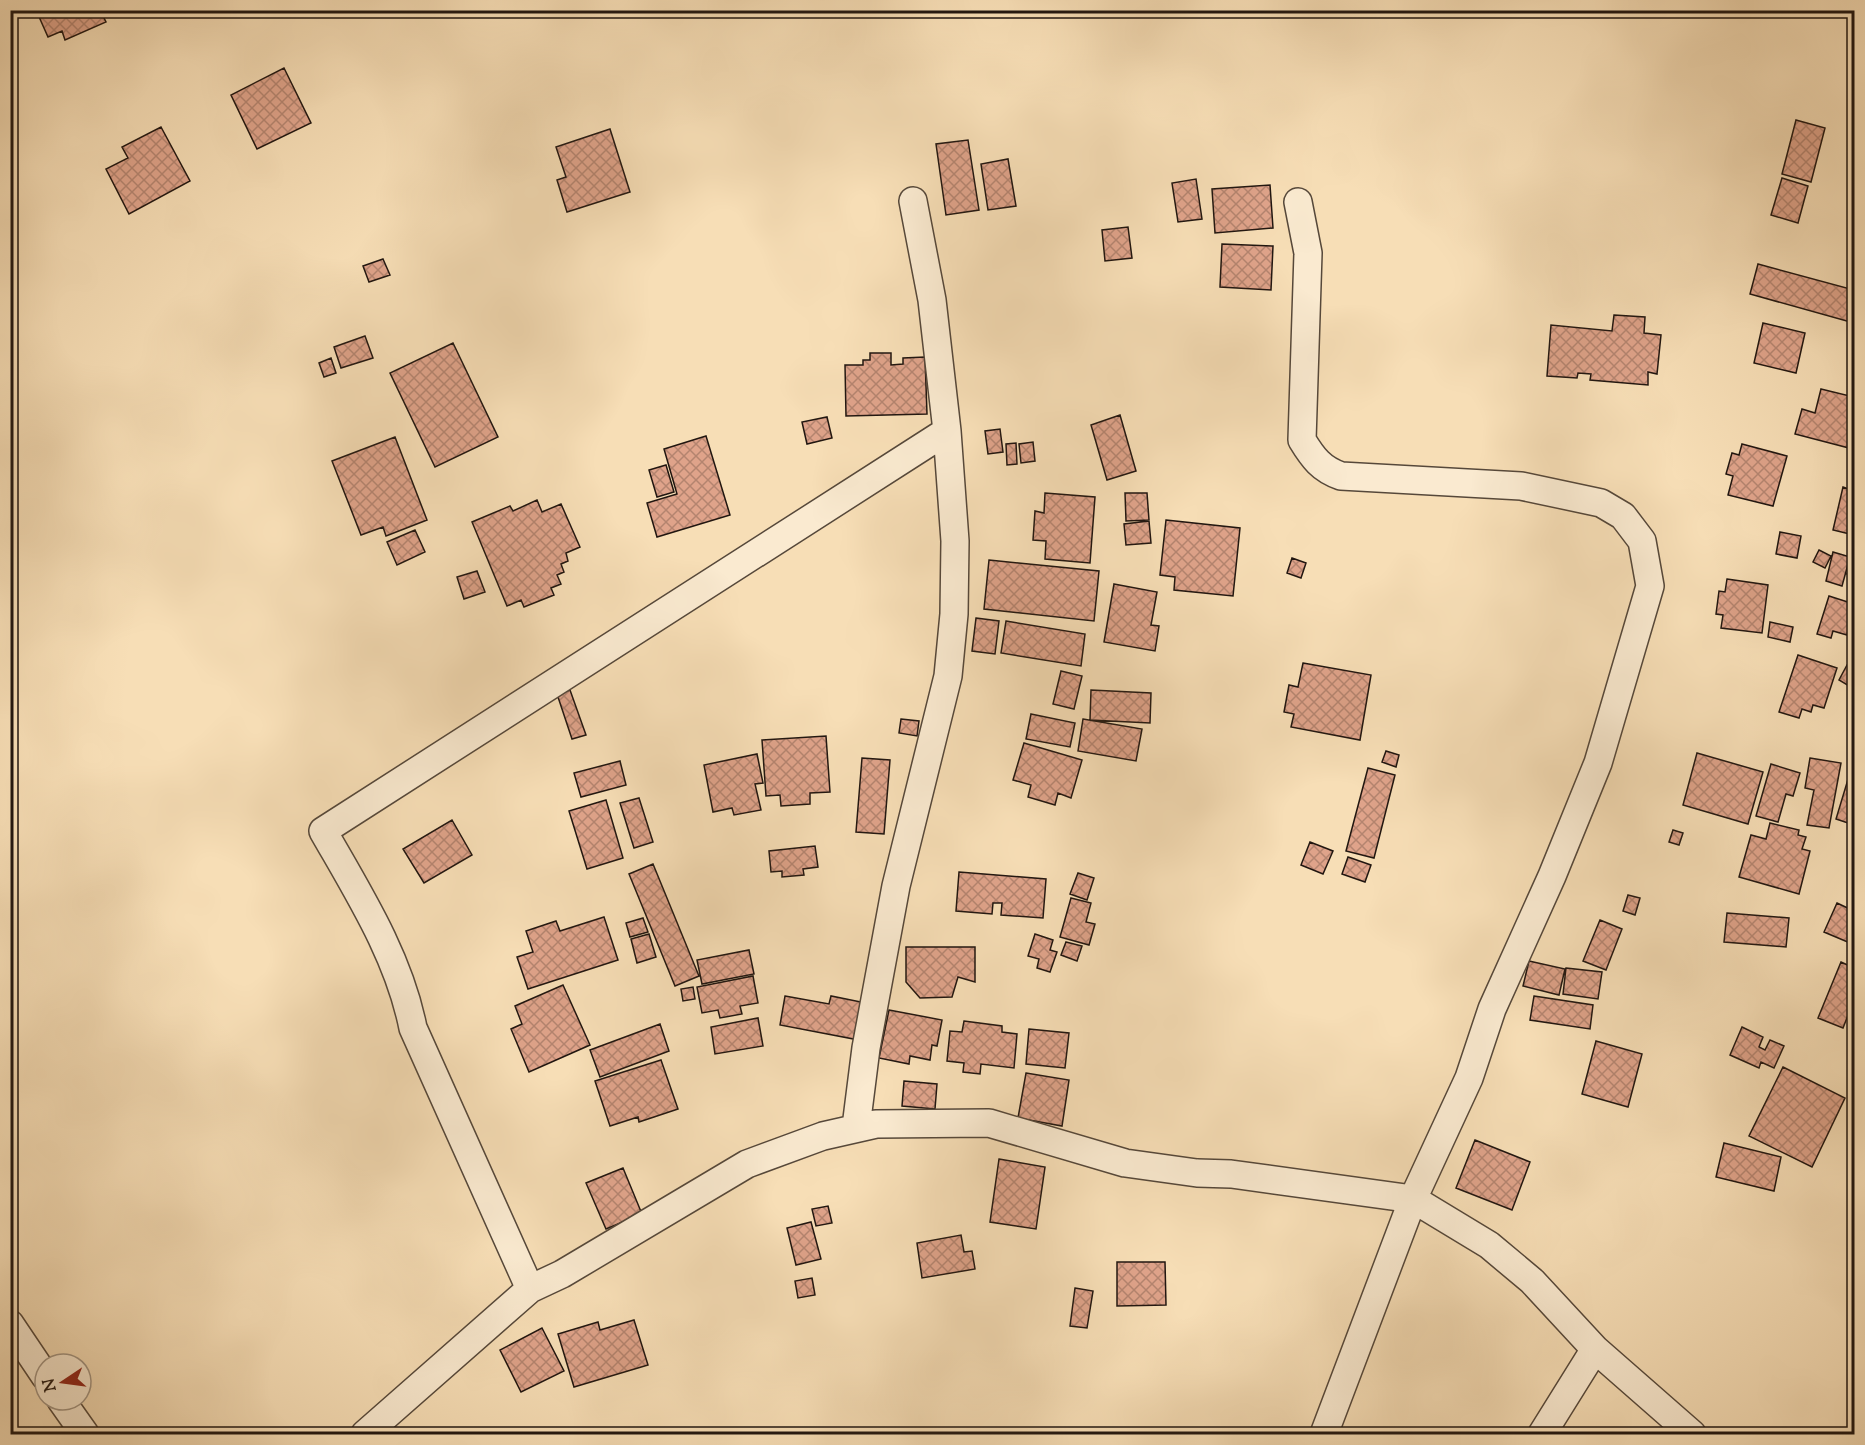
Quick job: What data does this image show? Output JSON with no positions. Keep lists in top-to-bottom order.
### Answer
{
  "north": "left"
}
